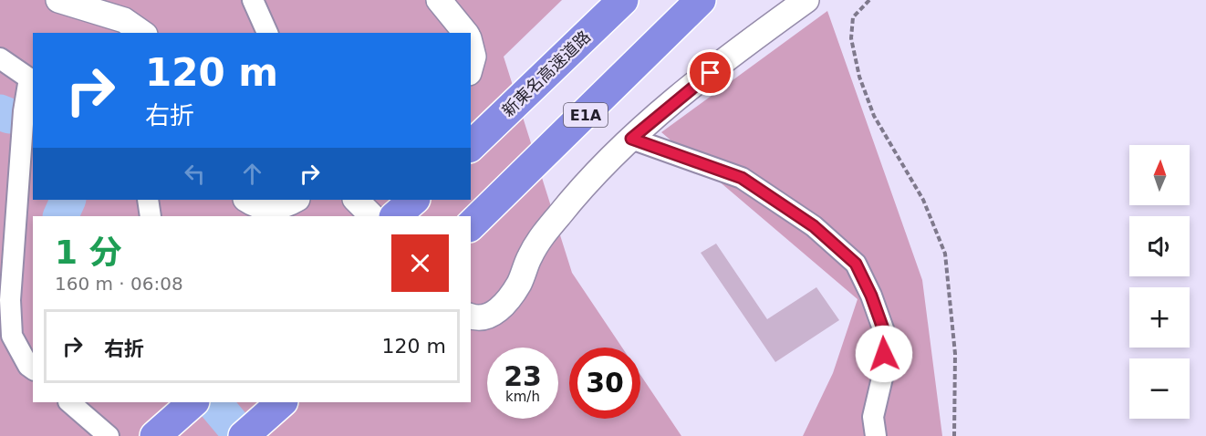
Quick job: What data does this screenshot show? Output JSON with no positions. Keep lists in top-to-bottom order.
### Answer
{
  "streets": {
    "highway": ["新東名高速道路", "E1A"]
  },
  "north": "top",
  "page": {
    "turn": ["120 m", "右折"],
    "map_buttons": ["+", "−"],
    "heading": ["1 分", "160 m · 06:08"],
    "list": [
      {
        "name": "右折",
        "value": "120 m"
      }
    ],
    "speed": "23 km/h",
    "limit": "30"
  }
}
